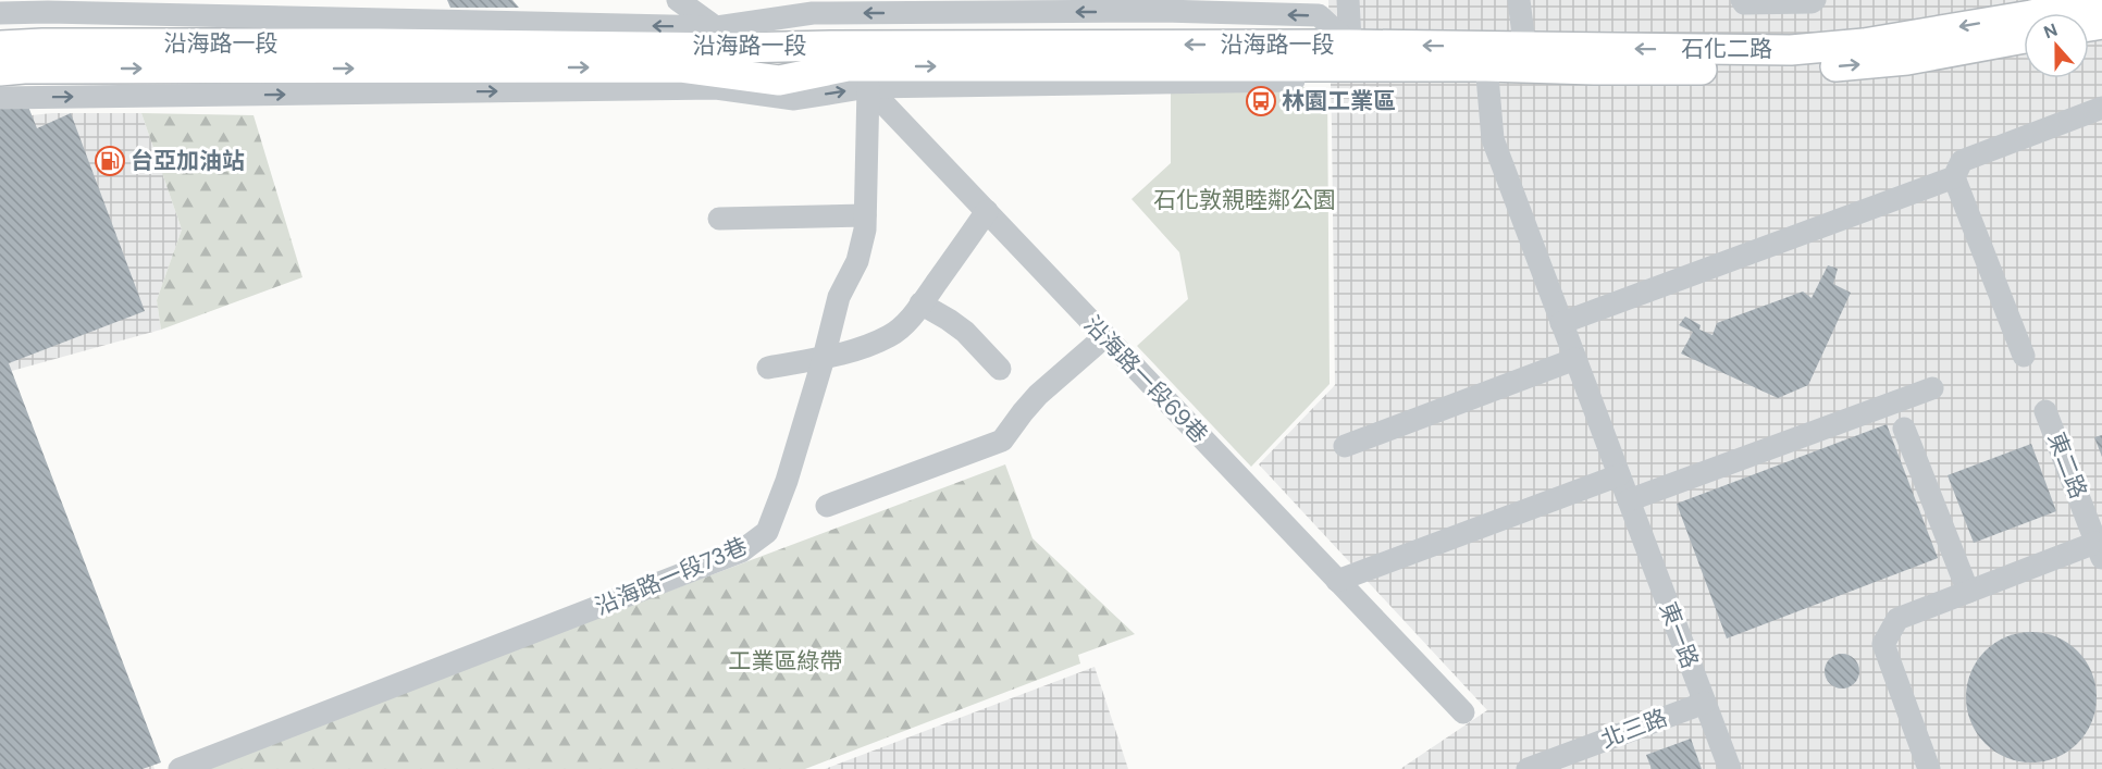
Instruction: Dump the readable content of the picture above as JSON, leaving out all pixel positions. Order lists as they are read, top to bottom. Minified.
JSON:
{"streets":{"main road":["沿海路一段","石化二路"],"street":["沿海路一段69巷","東二路","沿海路一段73巷","東一路","北三路"]},"crossings":[["沿海路一段","石化二路"],["沿海路一段","沿海路一段69巷"],["沿海路一段","沿海路一段73巷"],["石化二路","東一路"],["沿海路一段69巷","沿海路一段73巷"],["東一路","北三路"]],"parks":["石化敦親睦鄰公園","工業區綠帶"],"places":{"bus stop":["林園工業區"],"fuel station":["台亞加油站"]},"north":"top"}
